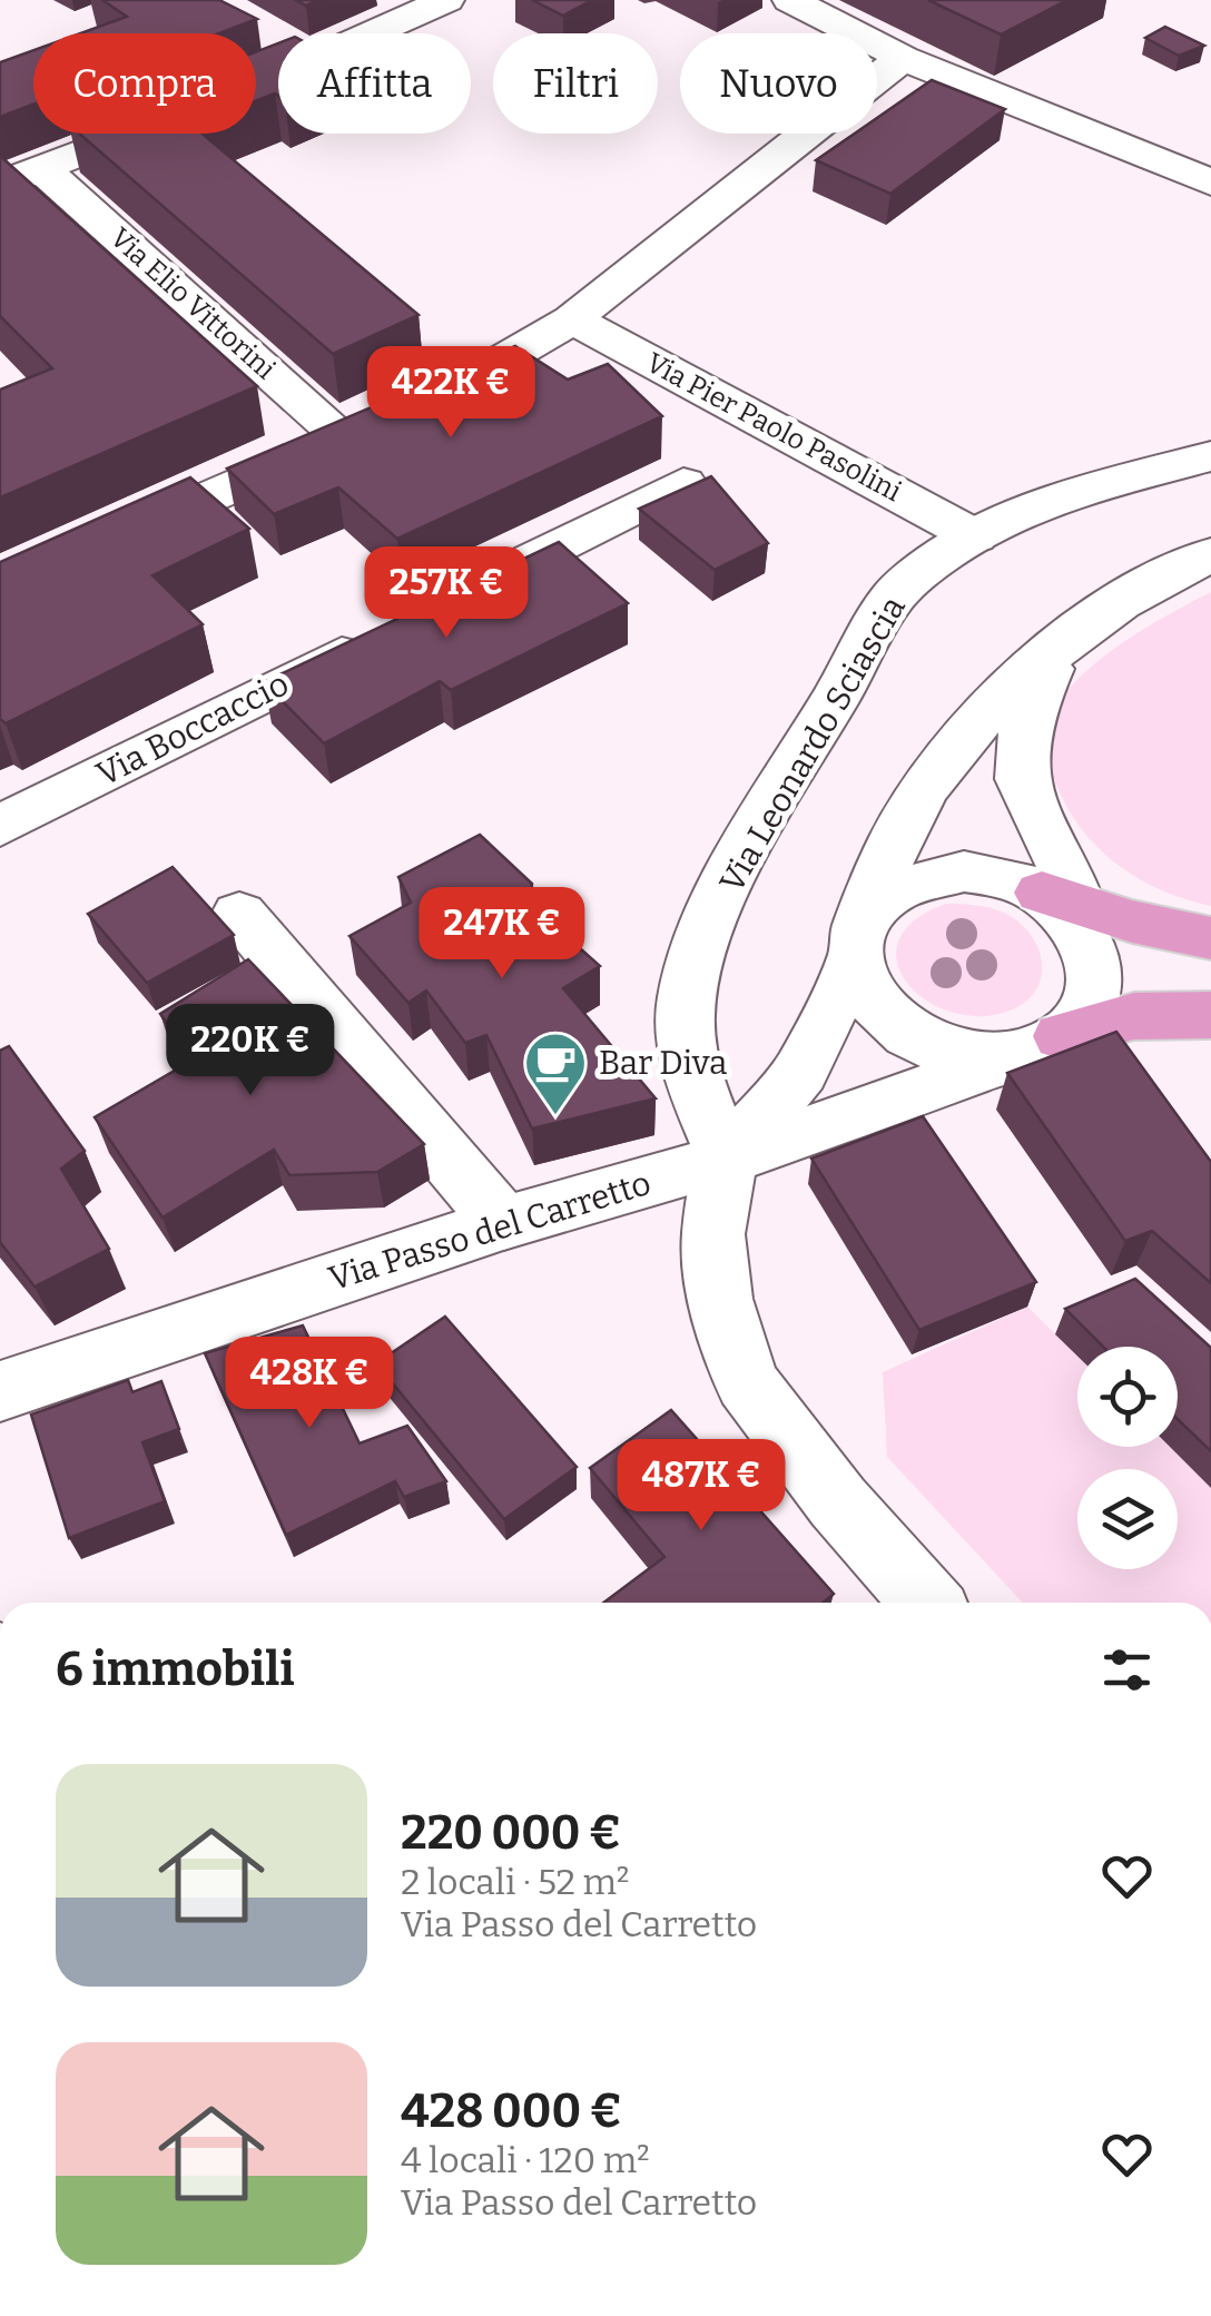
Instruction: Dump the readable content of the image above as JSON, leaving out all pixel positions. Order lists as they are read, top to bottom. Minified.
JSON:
{"streets":{"street":["Via Elio Vittorini","Via Pier Paolo Pasolini","Via Boccaccio","Via Leonardo Sciascia","Via Passo del Carretto"]},"crossings":[["Via Pier Paolo Pasolini","Via Leonardo Sciascia"],["Via Leonardo Sciascia","Via Passo del Carretto"]],"places":{"cafe":["Bar Diva"]},"page":{"chip":["Compra","Affitta","Filtri","Nuovo"],"price":["422K €","257K €","247K €","220K €","428K €","487K €"],"heading":"6 immobili","list":[{"name":"220 000 €","note":"2 locali · 52 m² · Via Passo del Carretto"},{"name":"428 000 €","note":"4 locali · 120 m² · Via Passo del Carretto"}]}}
